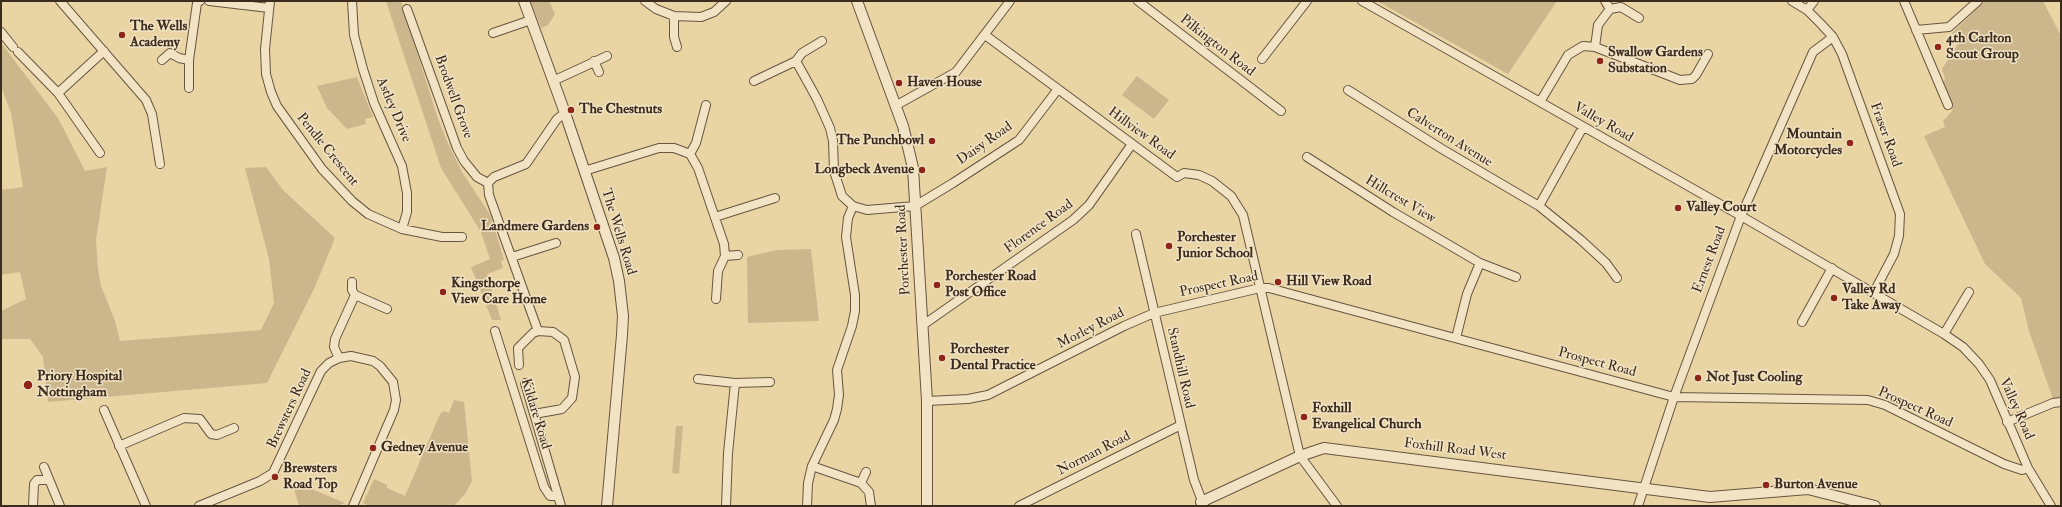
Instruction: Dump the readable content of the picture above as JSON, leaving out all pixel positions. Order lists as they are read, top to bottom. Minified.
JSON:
{"streets":{"street":["Pilkington Road","Brodwell Grove","Astley Drive","Valley Road","Hillview Road","Fraser Road","Calverton Avenue","Daisy Road","Pendle Crescent","Hillcrest View","Florence Road","The Wells Road","Porchester Road","Ernest Road","Prospect Road","Morley Road","Standhill Road","Brewsters Road","Kildare Road","Foxhill Road West","Norman Road"]},"crossings":[["Astley Drive","Pendle Crescent"],["Valley Road","Fraser Road"],["Valley Road","Ernest Road"],["Valley Road","Prospect Road"],["Hillview Road","Daisy Road"],["Hillview Road","Florence Road"],["Hillview Road","Prospect Road"],["Hillview Road","Foxhill Road West"],["Fraser Road","Ernest Road"],["Daisy Road","Porchester Road"],["Florence Road","Porchester Road"],["Porchester Road","Morley Road"],["Ernest Road","Prospect Road"],["Ernest Road","Foxhill Road West"],["Prospect Road","Morley Road"],["Prospect Road","Standhill Road"],["Morley Road","Standhill Road"],["Standhill Road","Foxhill Road West"],["Standhill Road","Norman Road"]],"places":["The Wells Academy","4th Carlton Scout Group","Swallow Gardens Substation","Haven House","The Chestnuts","The Punchbowl","Mountain Motorcycles","Longbeck Avenue","Valley Court","Landmere Gardens","Porchester Junior School","Hill View Road","Porchester Road Post Office","Kingsthorpe View Care Home","Valley Rd Take Away","Porchester Dental Practice","Not Just Cooling","Priory Hospital Nottingham","Foxhill Evangelical Church","Gedney Avenue","Brewsters Road Top","Burton Avenue"]}
